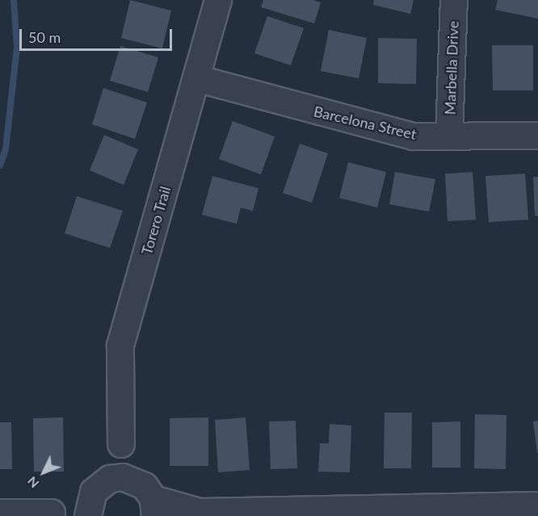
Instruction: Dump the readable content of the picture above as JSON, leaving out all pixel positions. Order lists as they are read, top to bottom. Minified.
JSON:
{"streets":{"street":["Marbella Drive","Barcelona Street","Torero Trail"]},"crossings":[["Marbella Drive","Barcelona Street"],["Barcelona Street","Torero Trail"]],"scale_bar":"50 m","north":"bottom left"}
